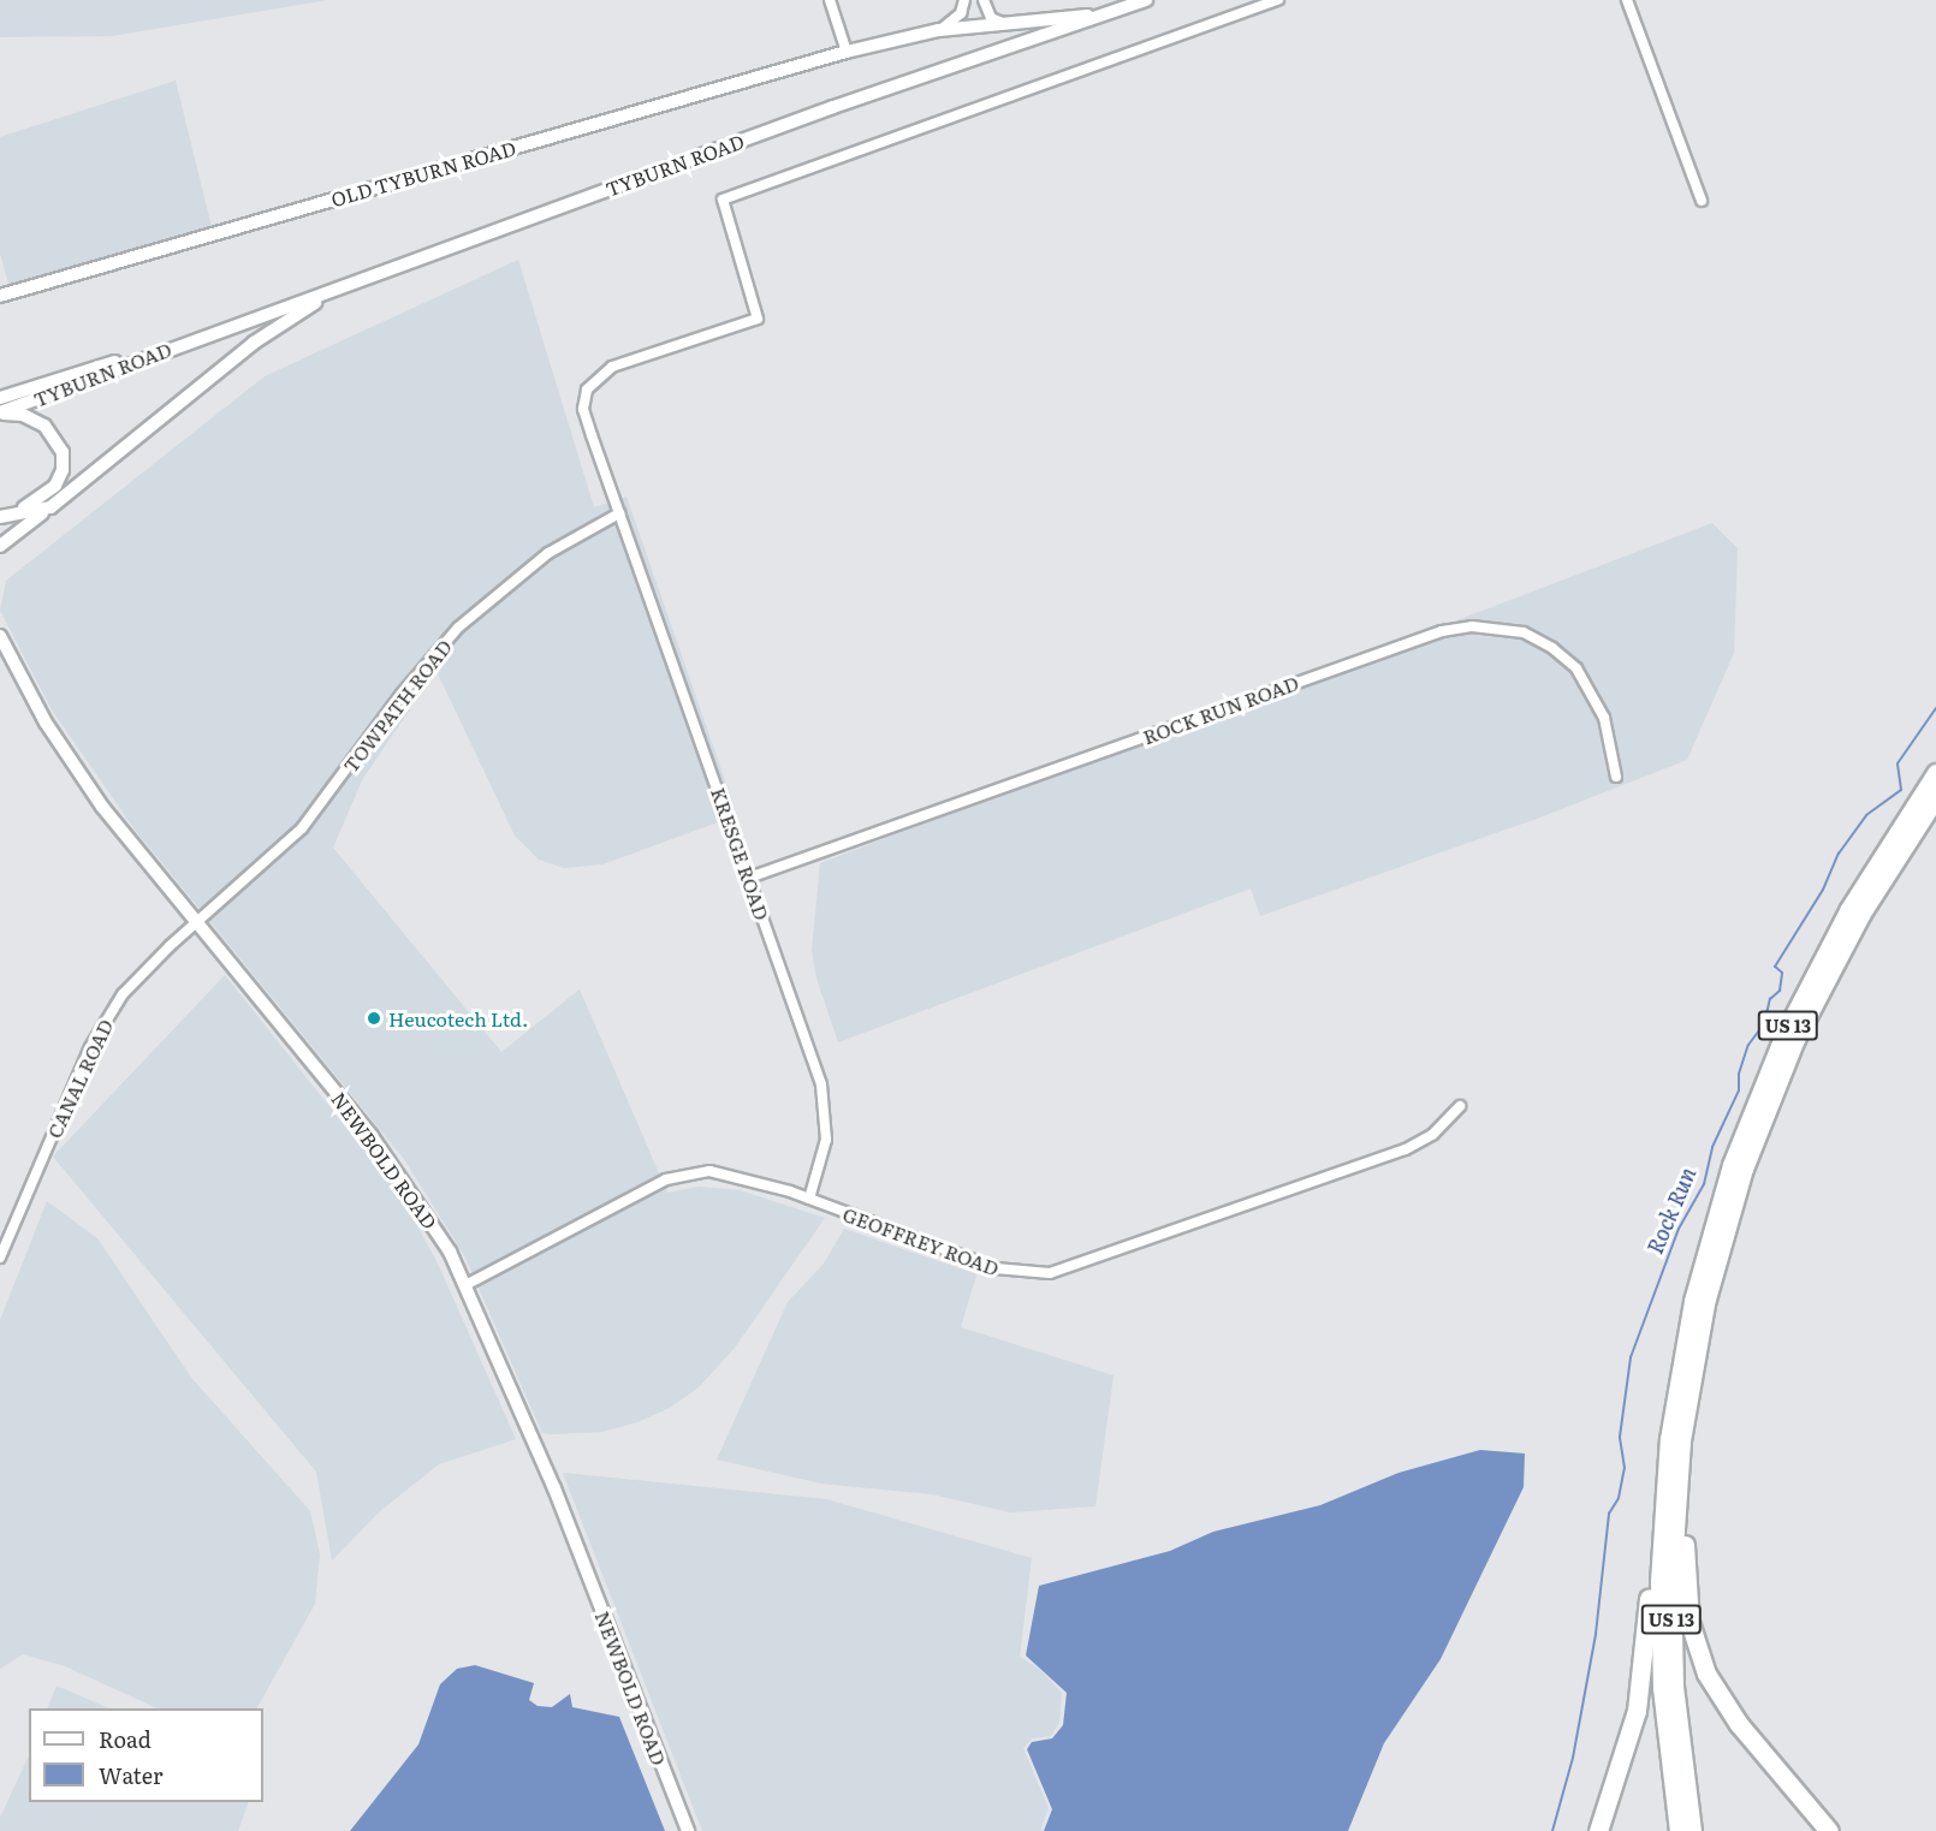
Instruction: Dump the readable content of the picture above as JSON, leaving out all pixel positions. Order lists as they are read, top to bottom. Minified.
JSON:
{"streets":{"highway":["US 13"],"main road":["TYBURN ROAD","OLD TYBURN ROAD","NEWBOLD ROAD"],"street":["TOWPATH ROAD","ROCK RUN ROAD","KRESGE ROAD","CANAL ROAD","GEOFFREY ROAD"]},"crossings":[["TYBURN ROAD","OLD TYBURN ROAD"],["TOWPATH ROAD","KRESGE ROAD"],["TOWPATH ROAD","CANAL ROAD"],["TOWPATH ROAD","NEWBOLD ROAD"],["ROCK RUN ROAD","KRESGE ROAD"],["KRESGE ROAD","GEOFFREY ROAD"],["CANAL ROAD","NEWBOLD ROAD"],["NEWBOLD ROAD","GEOFFREY ROAD"]],"water":["Rock Run"],"places":["Heucotech Ltd."],"legend":["Road","Water"]}
